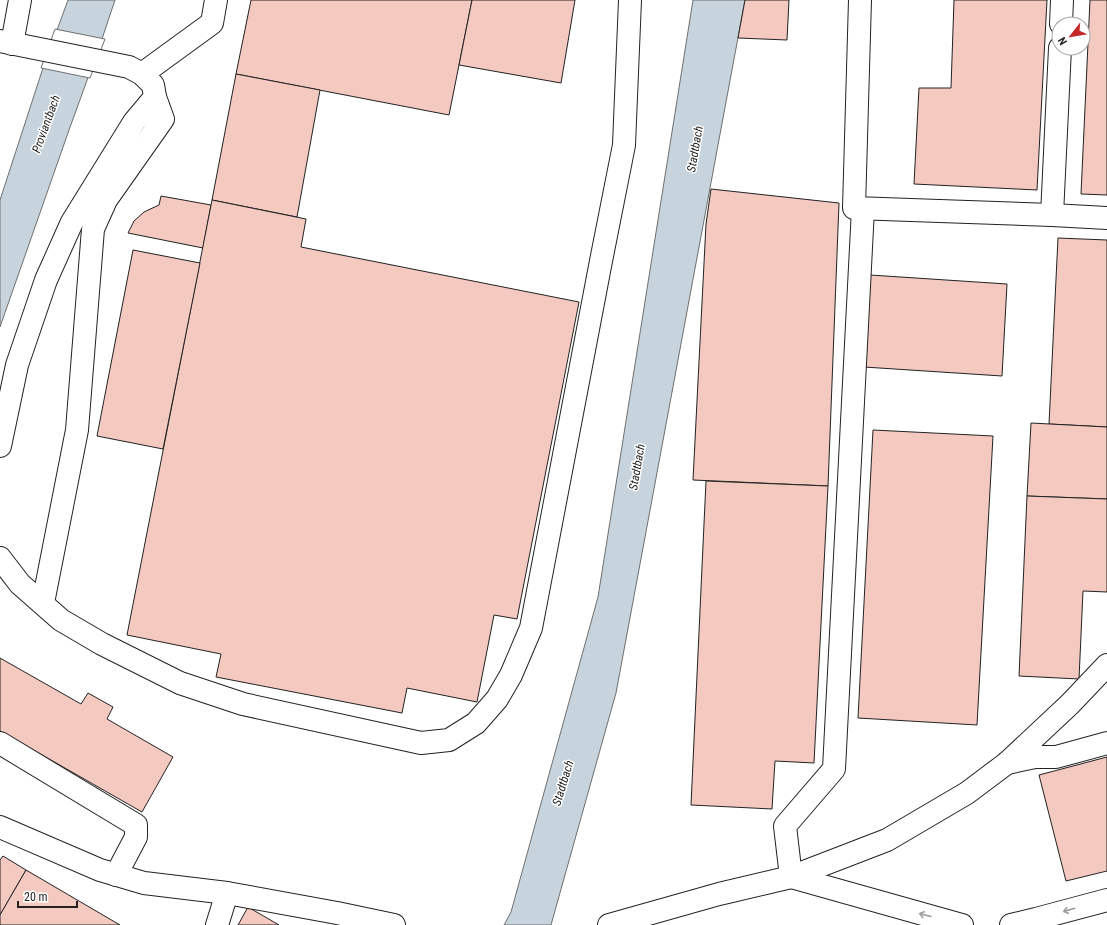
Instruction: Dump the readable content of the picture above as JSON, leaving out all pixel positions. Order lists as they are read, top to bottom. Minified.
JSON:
{"water":["Proviantbach","Stadtbach"],"scale_bar":"20 m","north":"bottom left"}
